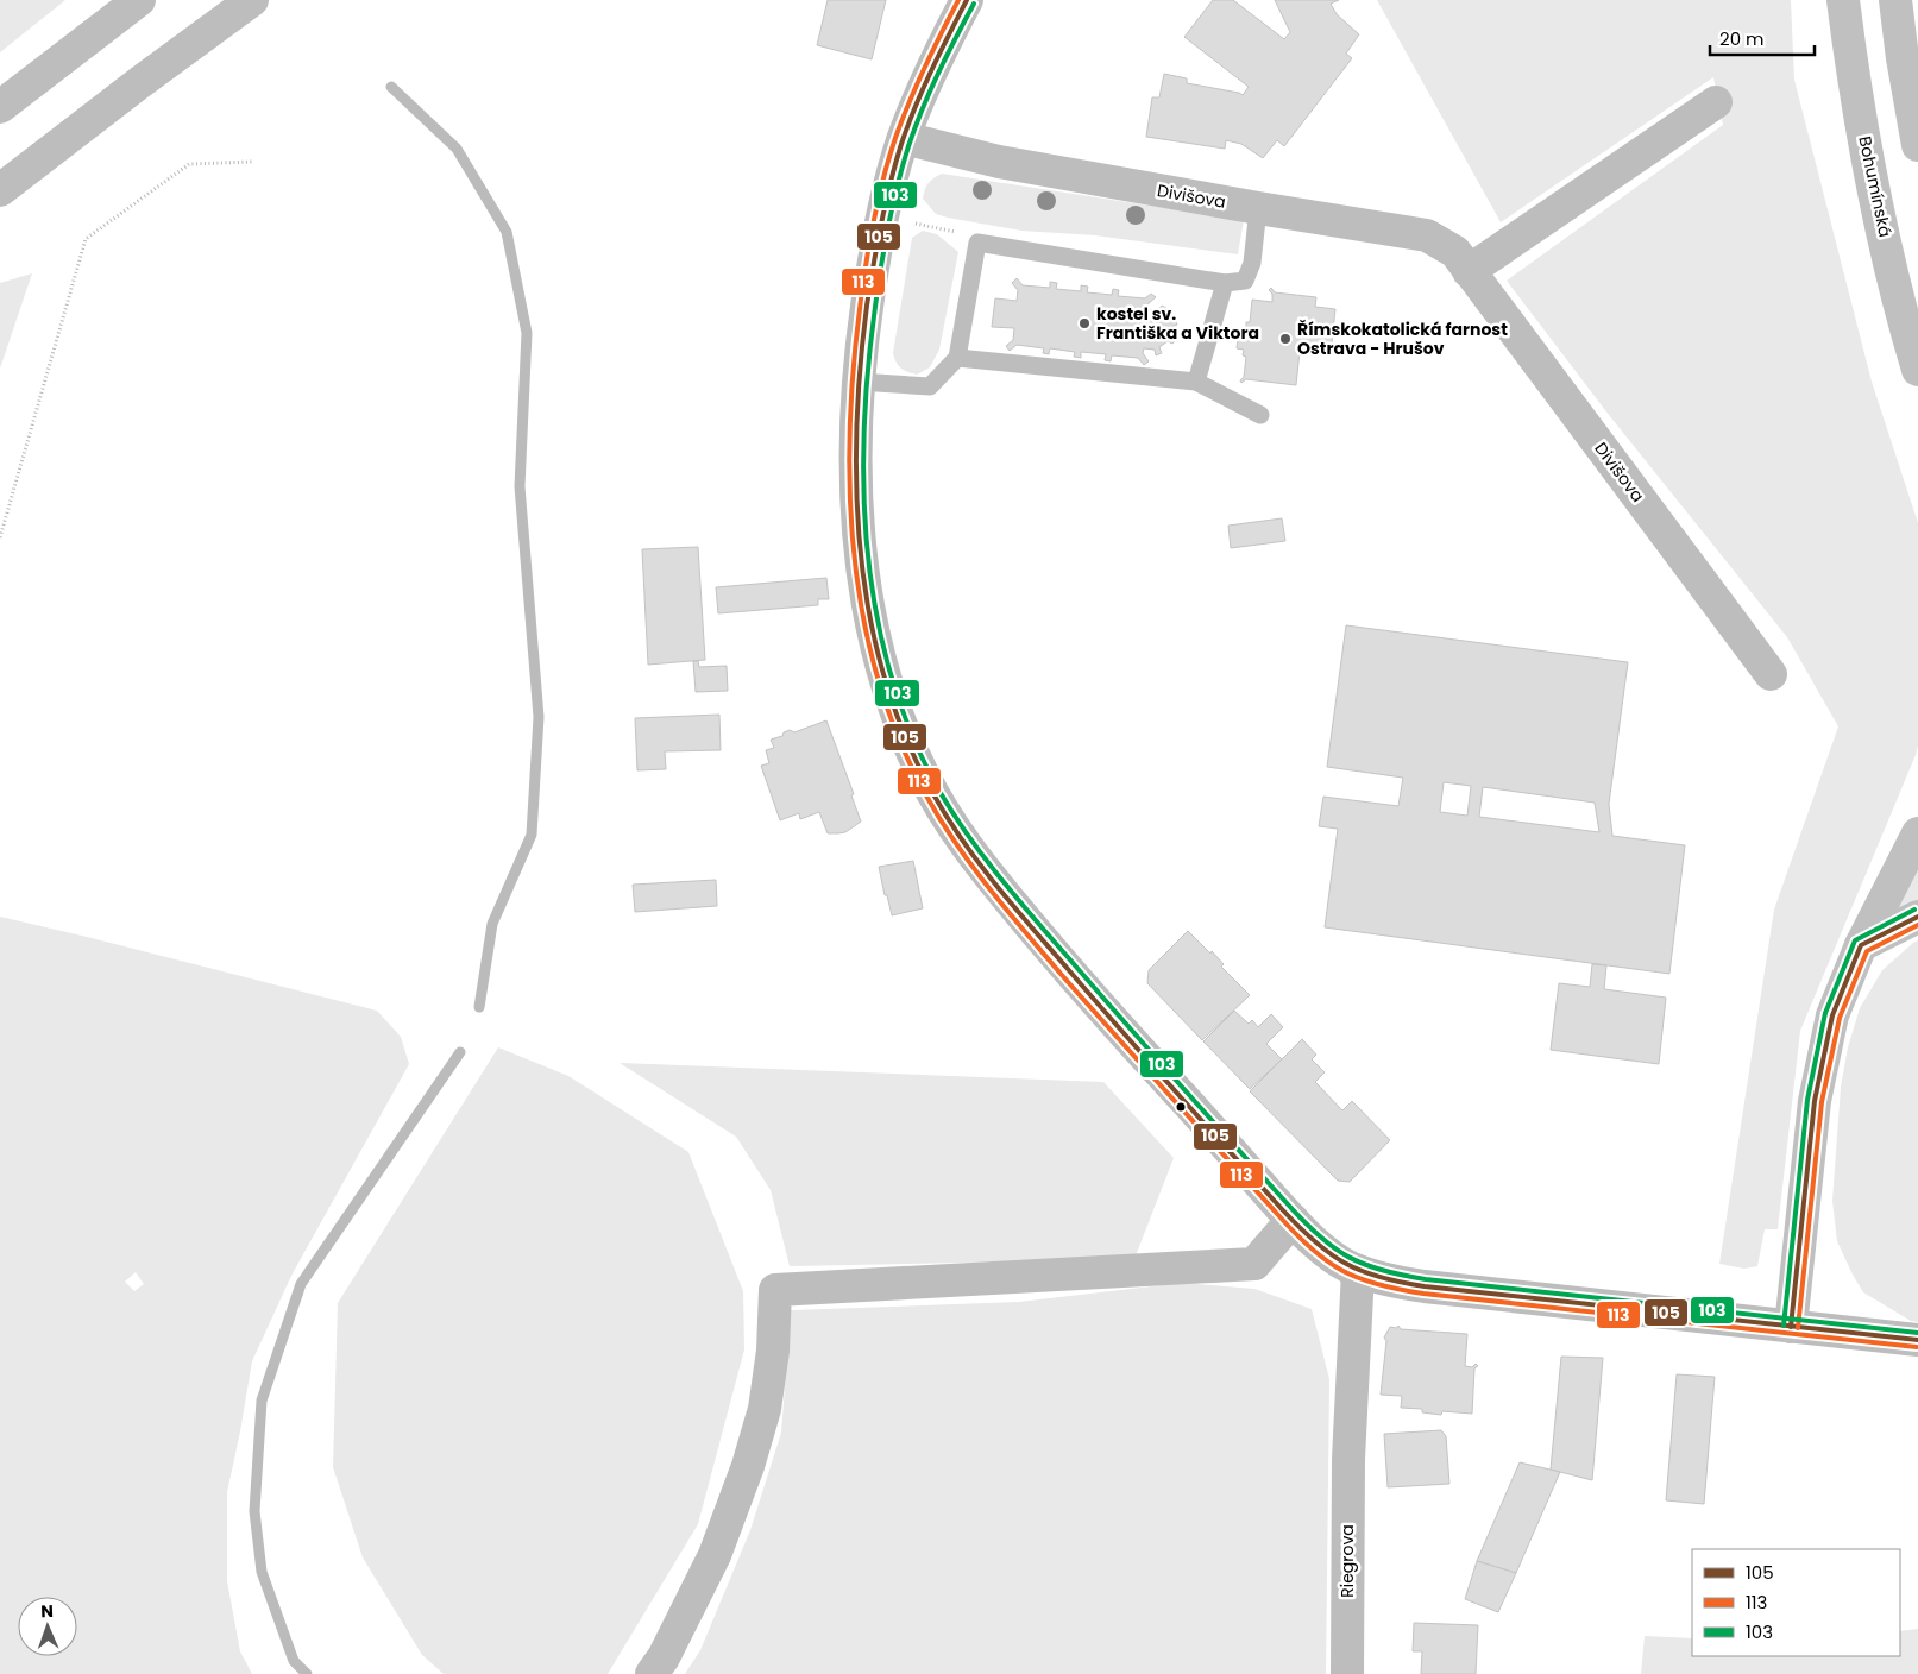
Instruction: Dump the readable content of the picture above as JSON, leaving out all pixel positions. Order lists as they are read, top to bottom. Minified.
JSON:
{"streets":{"main road":["Bohumínská","Divišova","Riegrova"]},"places":["kostel sv. Františka a Viktora","Římskokatolická farnost Ostrava - Hrušov"],"lines":["transit line 105","transit line 113","transit line 103"],"legend":["105","113","103"],"scale_bar":"20 m","north":"top"}
